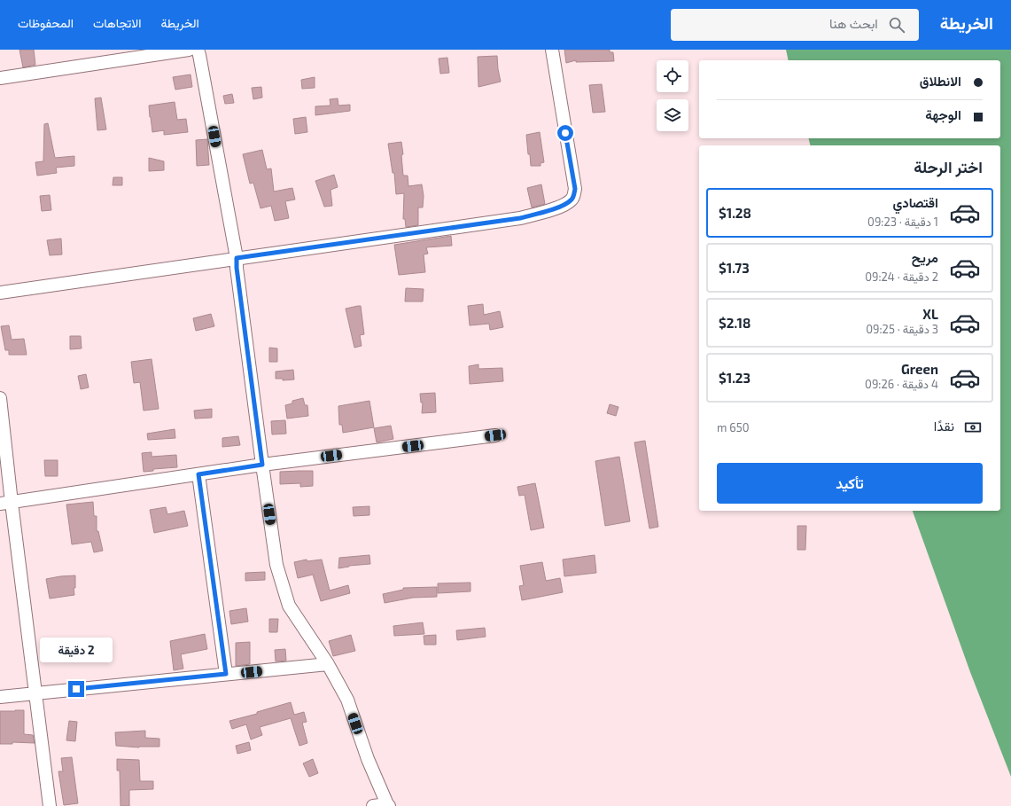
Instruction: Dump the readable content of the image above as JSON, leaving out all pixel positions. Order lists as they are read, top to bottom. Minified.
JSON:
{"page":{"header":"الخريطة","search":"ابحث هنا","nav":["الخريطة","الاتجاهات","المحفوظات"],"banner":["الانطلاق","الوجهة"],"heading":"اختر الرحلة","list":[{"name":"اقتصادي","note":"1 دقيقة · 09:23","value":"$1.28"},{"name":"مريح","note":"2 دقيقة · 09:24","value":"$1.73"},{"name":"XL","note":"3 دقيقة · 09:25","value":"$2.18"},{"name":"Green","note":"4 دقيقة · 09:26","value":"$1.23"}],"pay":["نقدًا","650 m"],"buttons":"تأكيد","bubble":"2 دقيقة"}}
